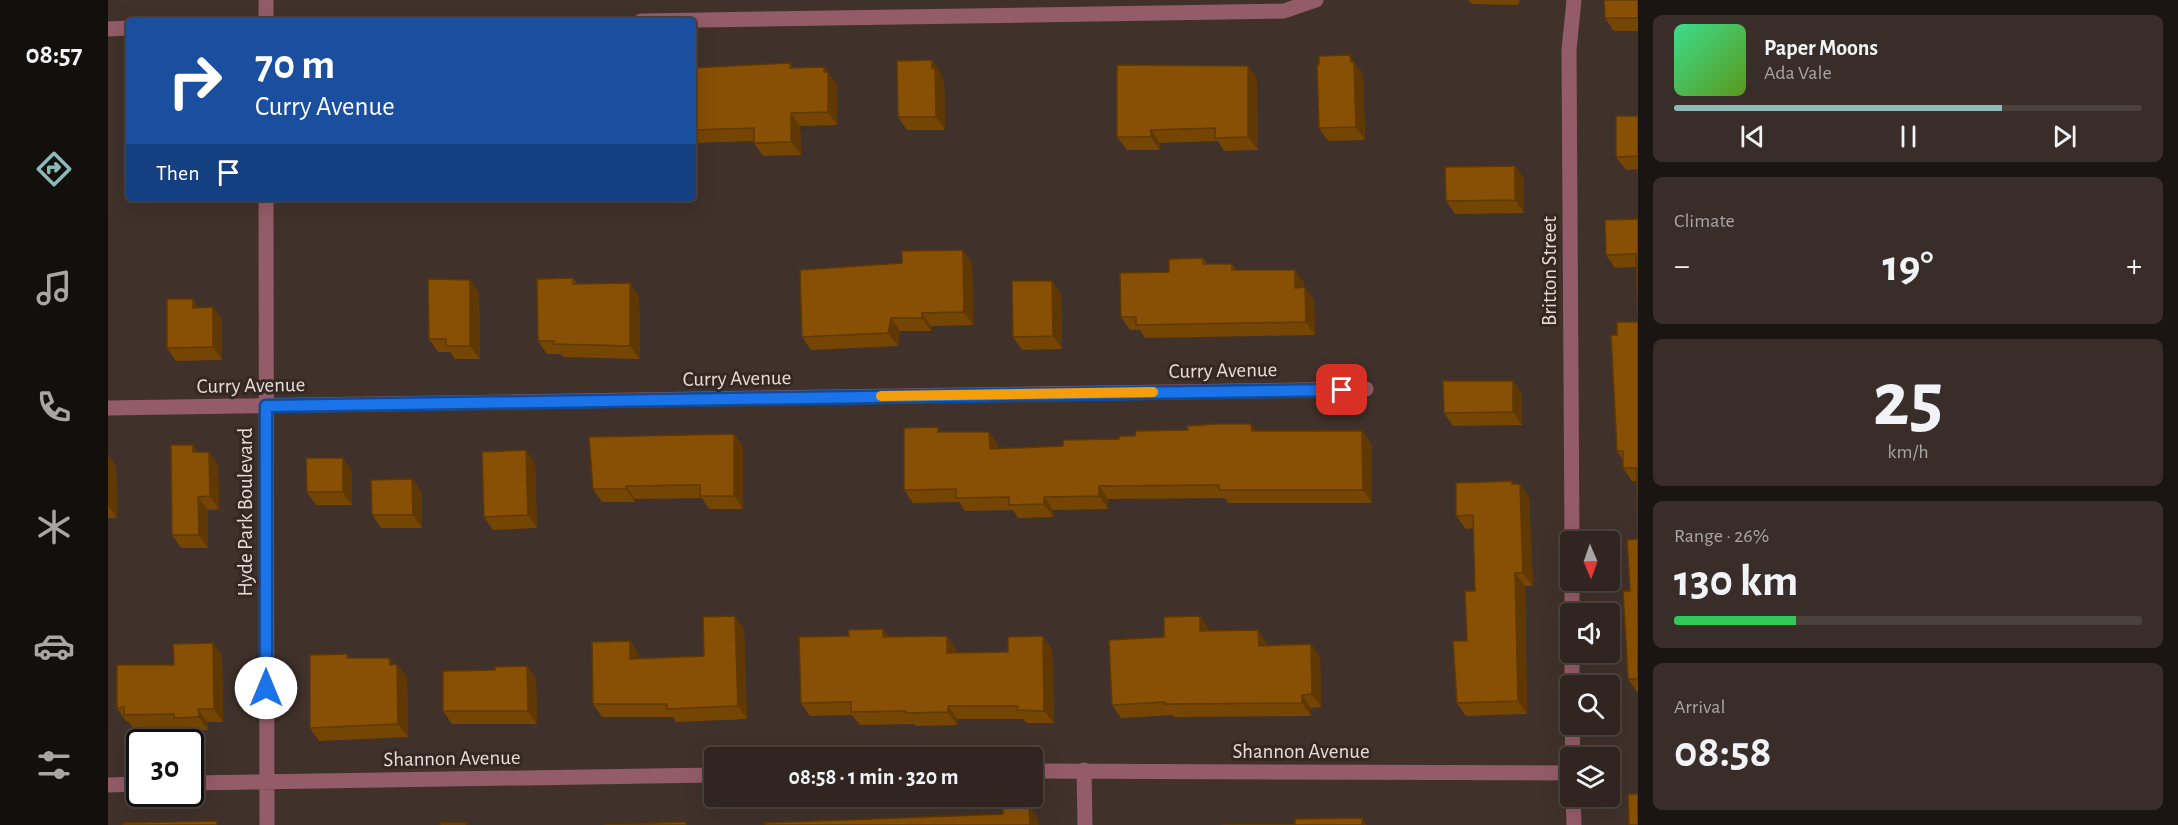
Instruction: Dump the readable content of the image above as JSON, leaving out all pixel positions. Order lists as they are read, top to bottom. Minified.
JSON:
{"streets":{"street":["Britton Street","Curry Avenue","Hyde Park Boulevard","Shannon Avenue"]},"crossings":[["Curry Avenue","Hyde Park Boulevard"],["Hyde Park Boulevard","Shannon Avenue"]],"north":"bottom","page":{"tabs":"08:57","turn":["70 m","Curry Avenue"],"song":["Paper Moons","Ada Vale"],"then":"Then","tile":["Climate",["25","km/h"],["Range · 26%","130 km"],["Arrival","08:58"]],"heat":["−","19°","+"],"limit":"30","trip":"08:58 · 1 min · 320 m"}}
